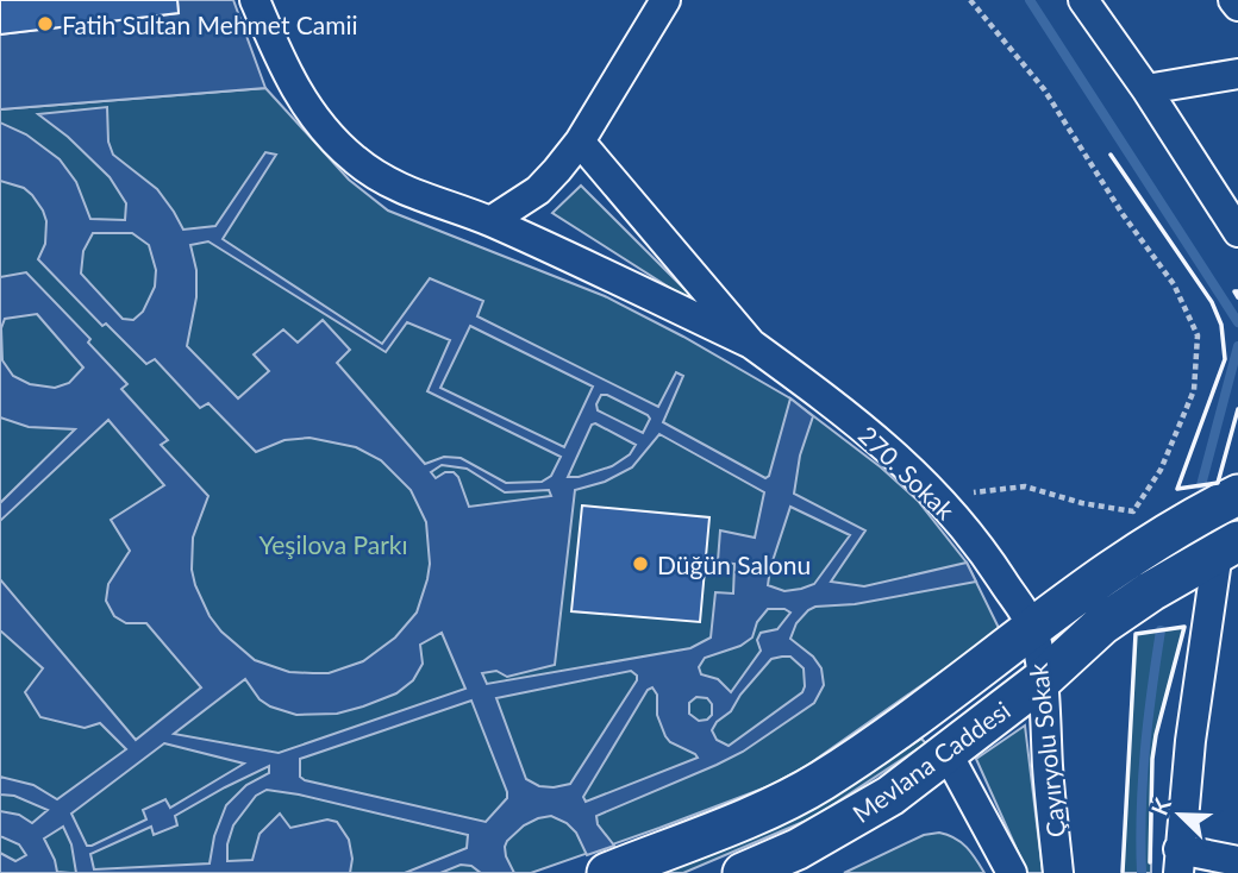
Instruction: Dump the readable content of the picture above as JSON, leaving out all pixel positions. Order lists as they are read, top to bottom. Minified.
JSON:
{"streets":{"street":["270. Sokak","Çayıryolu Sokak","Mevlana Caddesi"]},"crossings":[["270. Sokak","Çayıryolu Sokak"],["Çayıryolu Sokak","Mevlana Caddesi"]],"parks":["Yeşilova Parkı"],"places":["Fatih Sultan Mehmet Camii","Düğün Salonu"],"north":"top left"}
